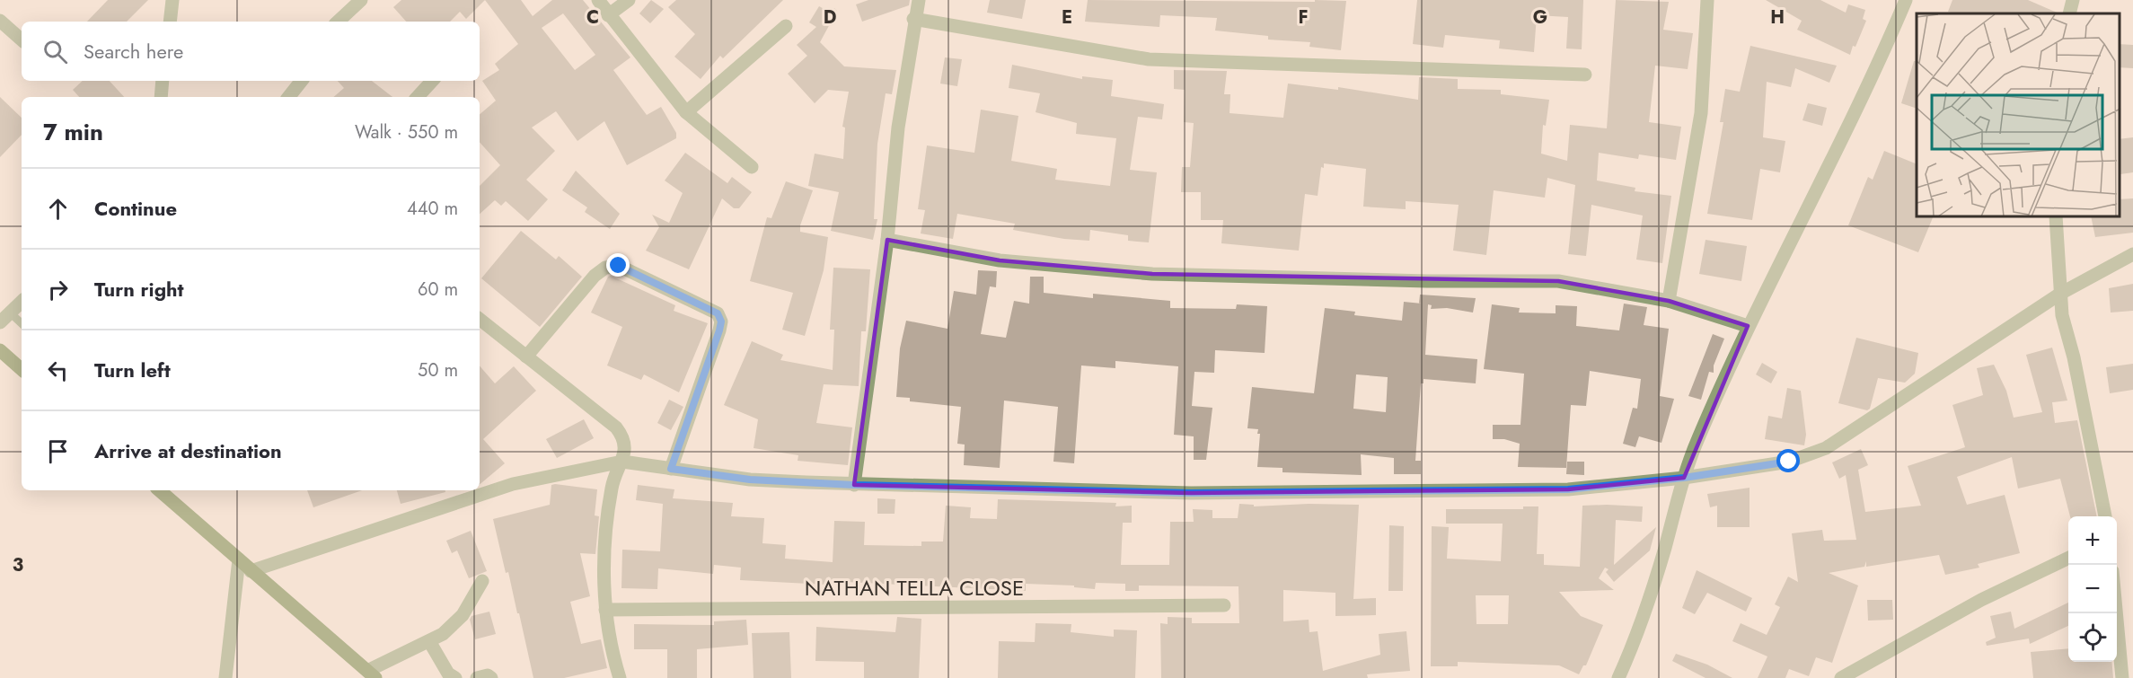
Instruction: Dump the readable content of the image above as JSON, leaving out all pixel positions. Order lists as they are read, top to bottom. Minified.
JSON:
{"streets":{"street":["NATHAN TELLA CLOSE"]},"page":{"search":"Search here","heading":["7 min","Walk · 550 m"],"list":[["Continue","440 m"],["Turn right","60 m"],["Turn left","50 m"],"Arrive at destination"],"map_buttons":["+","−"]},"grid":{"columns":["C","D","E","F","G","H"],"rows":["3"]}}
